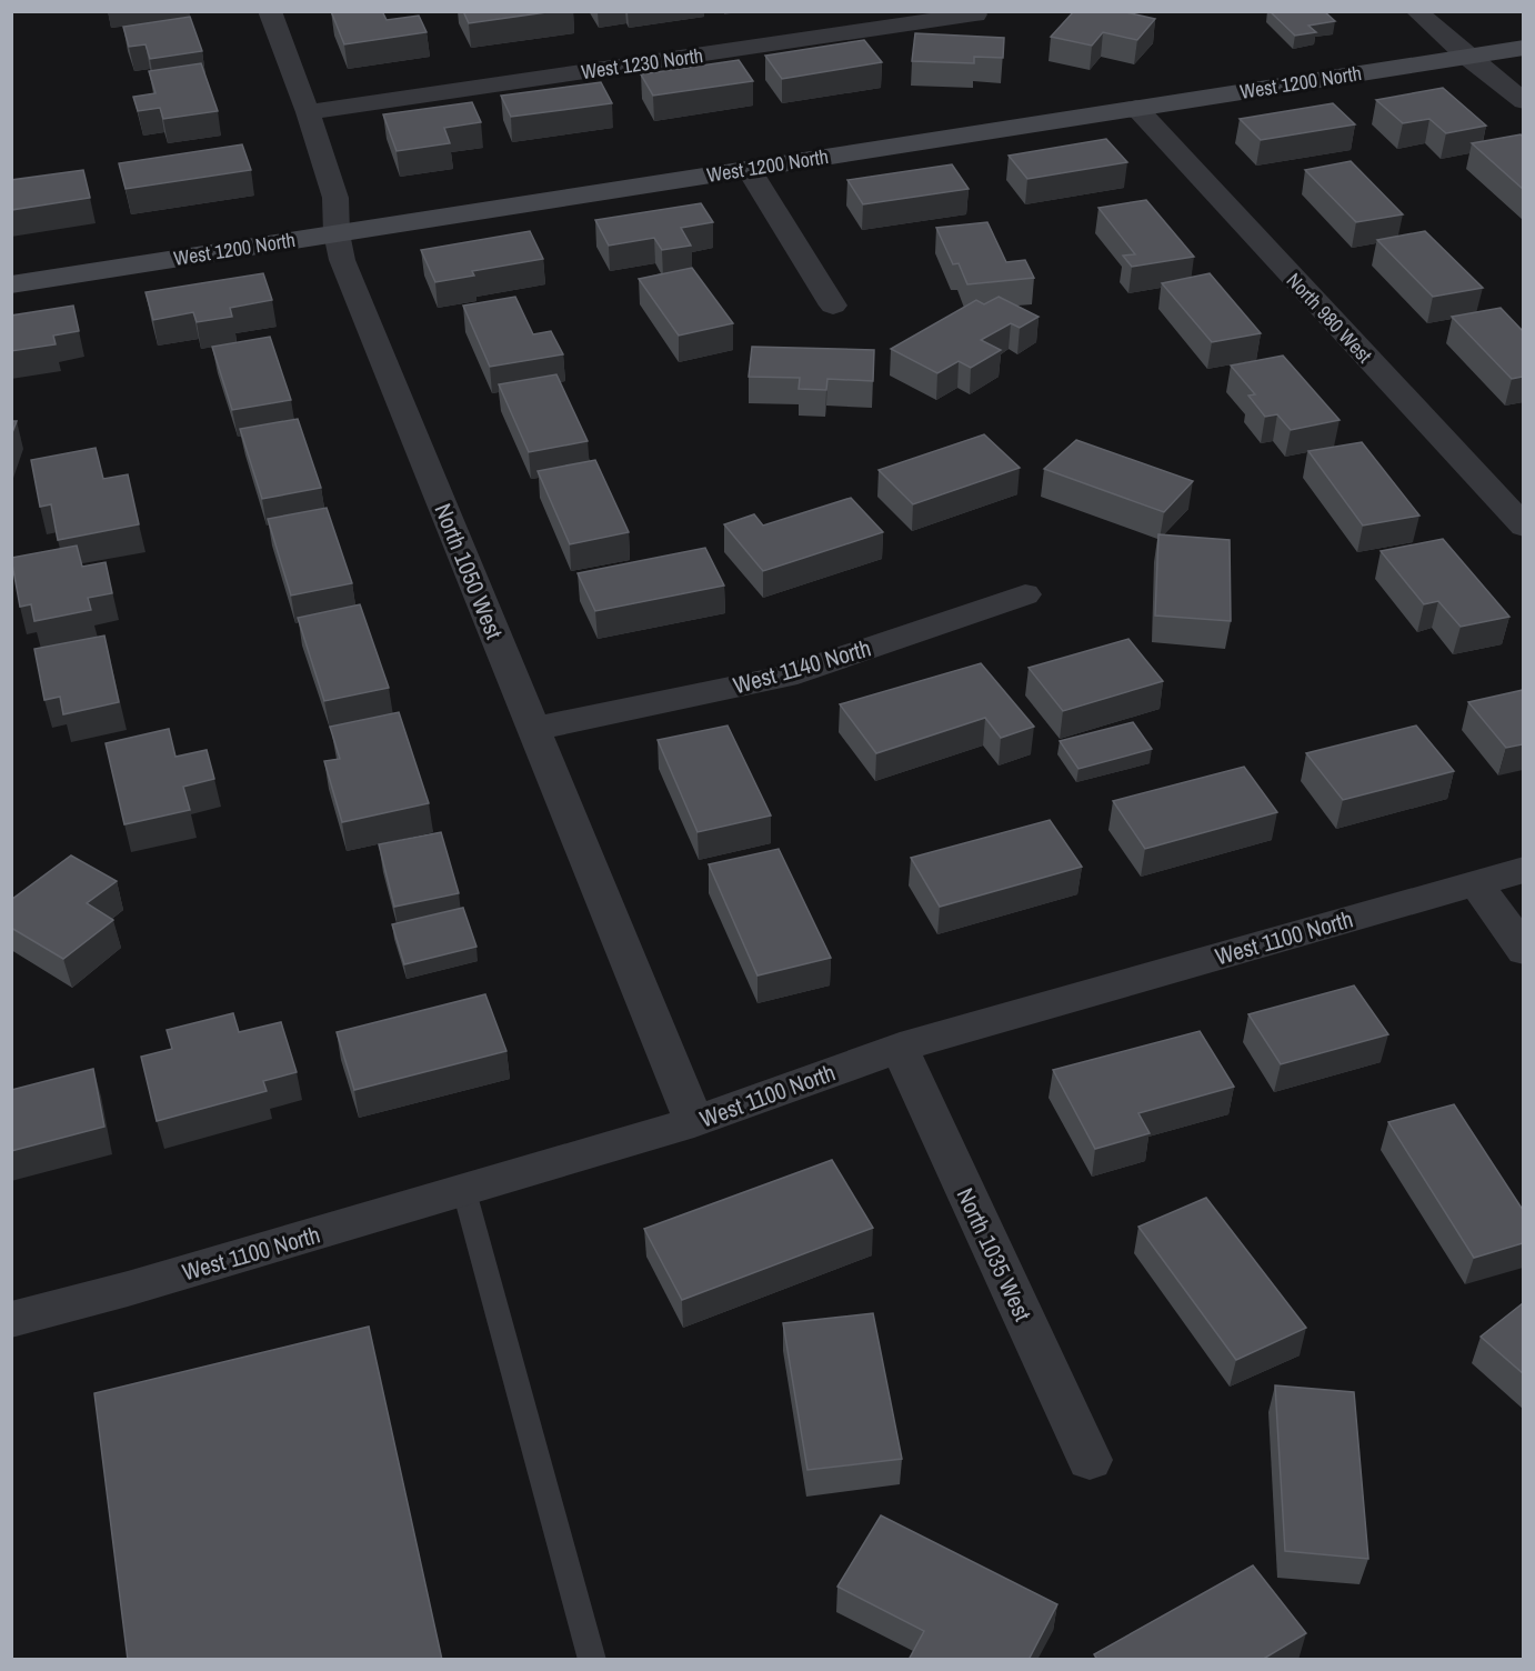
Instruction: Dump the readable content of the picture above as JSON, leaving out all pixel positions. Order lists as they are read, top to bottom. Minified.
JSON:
{"streets":{"street":["West 1230 North","West 1200 North","North 980 West","North 1050 West","West 1140 North","West 1100 North","North 1035 West"]},"crossings":[["West 1230 North","North 1050 West"],["West 1200 North","North 980 West"],["West 1200 North","North 1050 West"],["North 1050 West","West 1140 North"],["North 1050 West","West 1100 North"],["West 1100 North","North 1035 West"]]}
